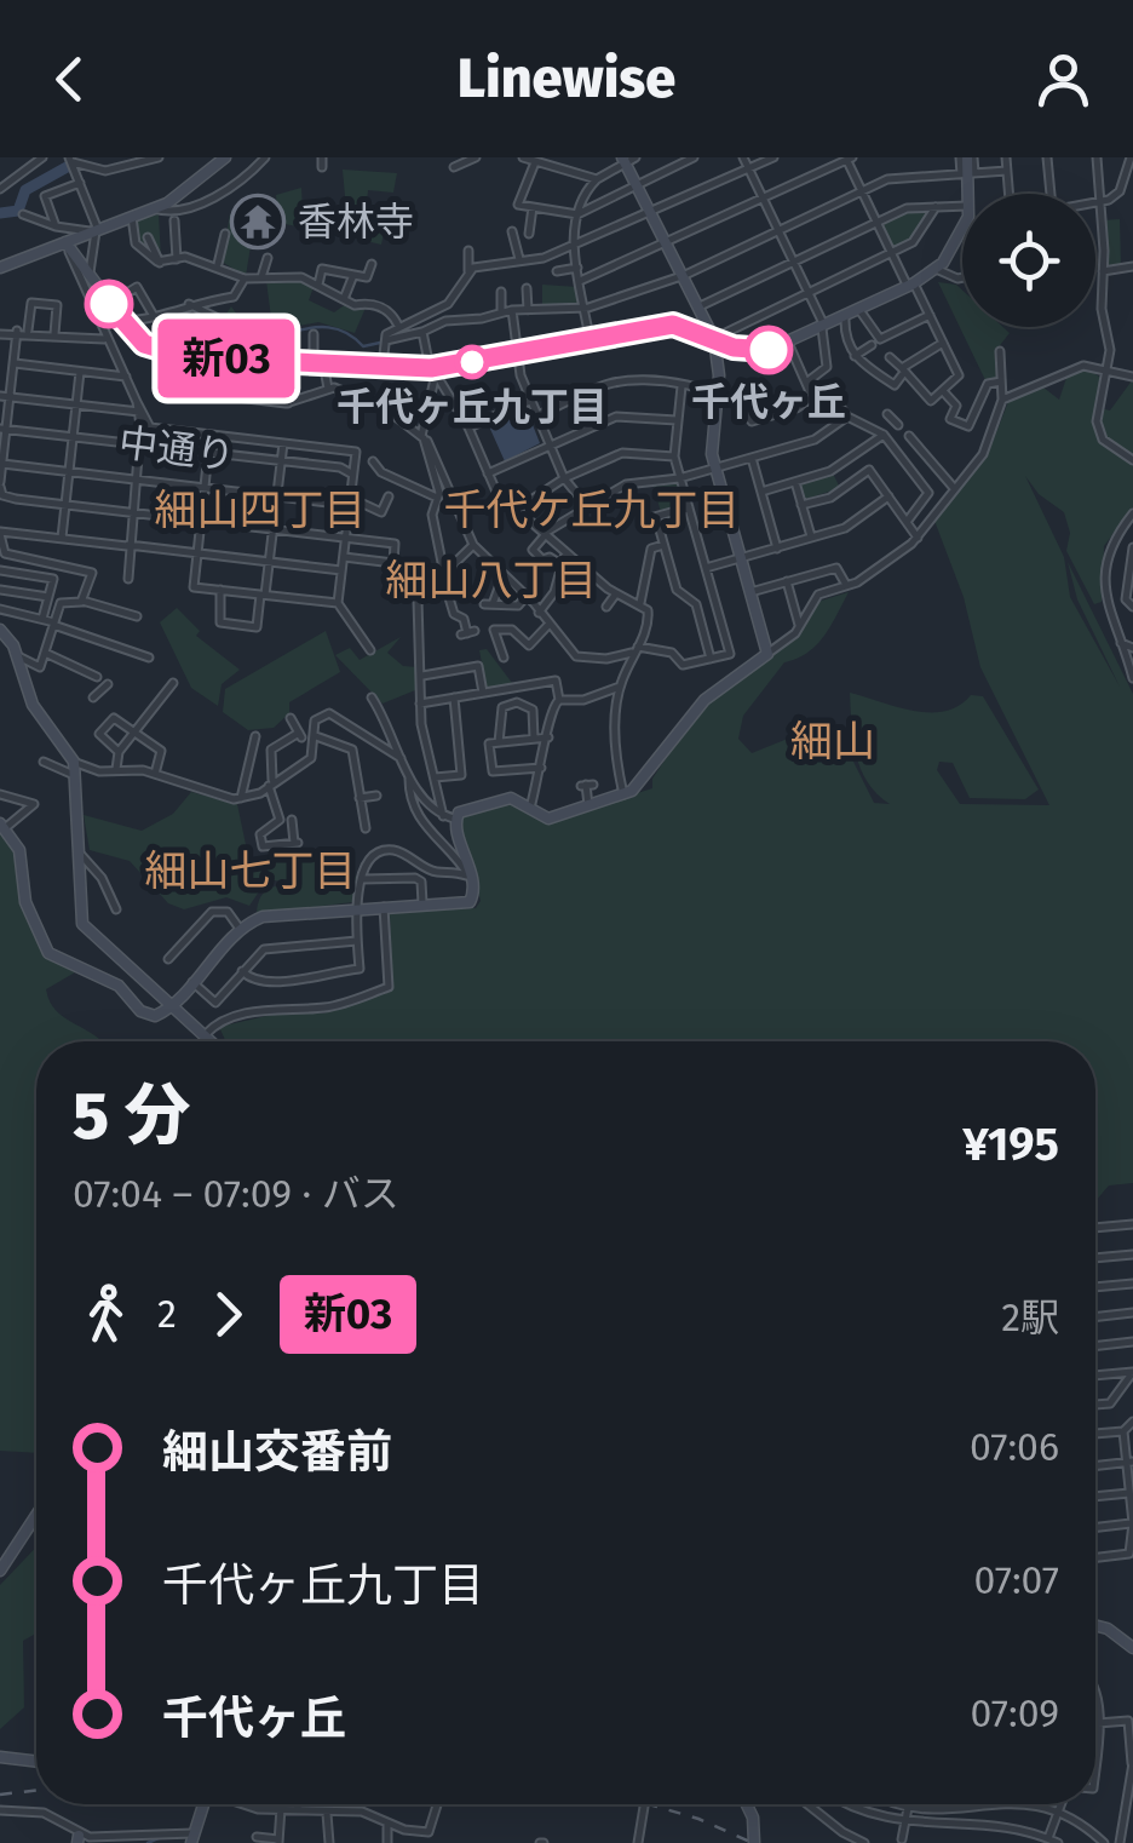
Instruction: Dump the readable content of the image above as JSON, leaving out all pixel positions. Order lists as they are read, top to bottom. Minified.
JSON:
{"streets":{"street":["中通り"]},"districts":["細山四丁目","千代ケ丘九丁目","細山八丁目","細山","細山七丁目"],"places":{"temple":["香林寺"],"other":["千代ヶ丘","千代ヶ丘九丁目"]},"lines":["bus line 新03"],"page":{"header":"Linewise","on_map":"新03","heading":["5 分","07:04 – 07:09 · バス","¥195"],"legs":["2","新03","2駅"],"list":[{"name":"細山交番前","value":"07:06"},{"name":"千代ヶ丘九丁目","value":"07:07"},{"name":"千代ヶ丘","value":"07:09"}]}}
